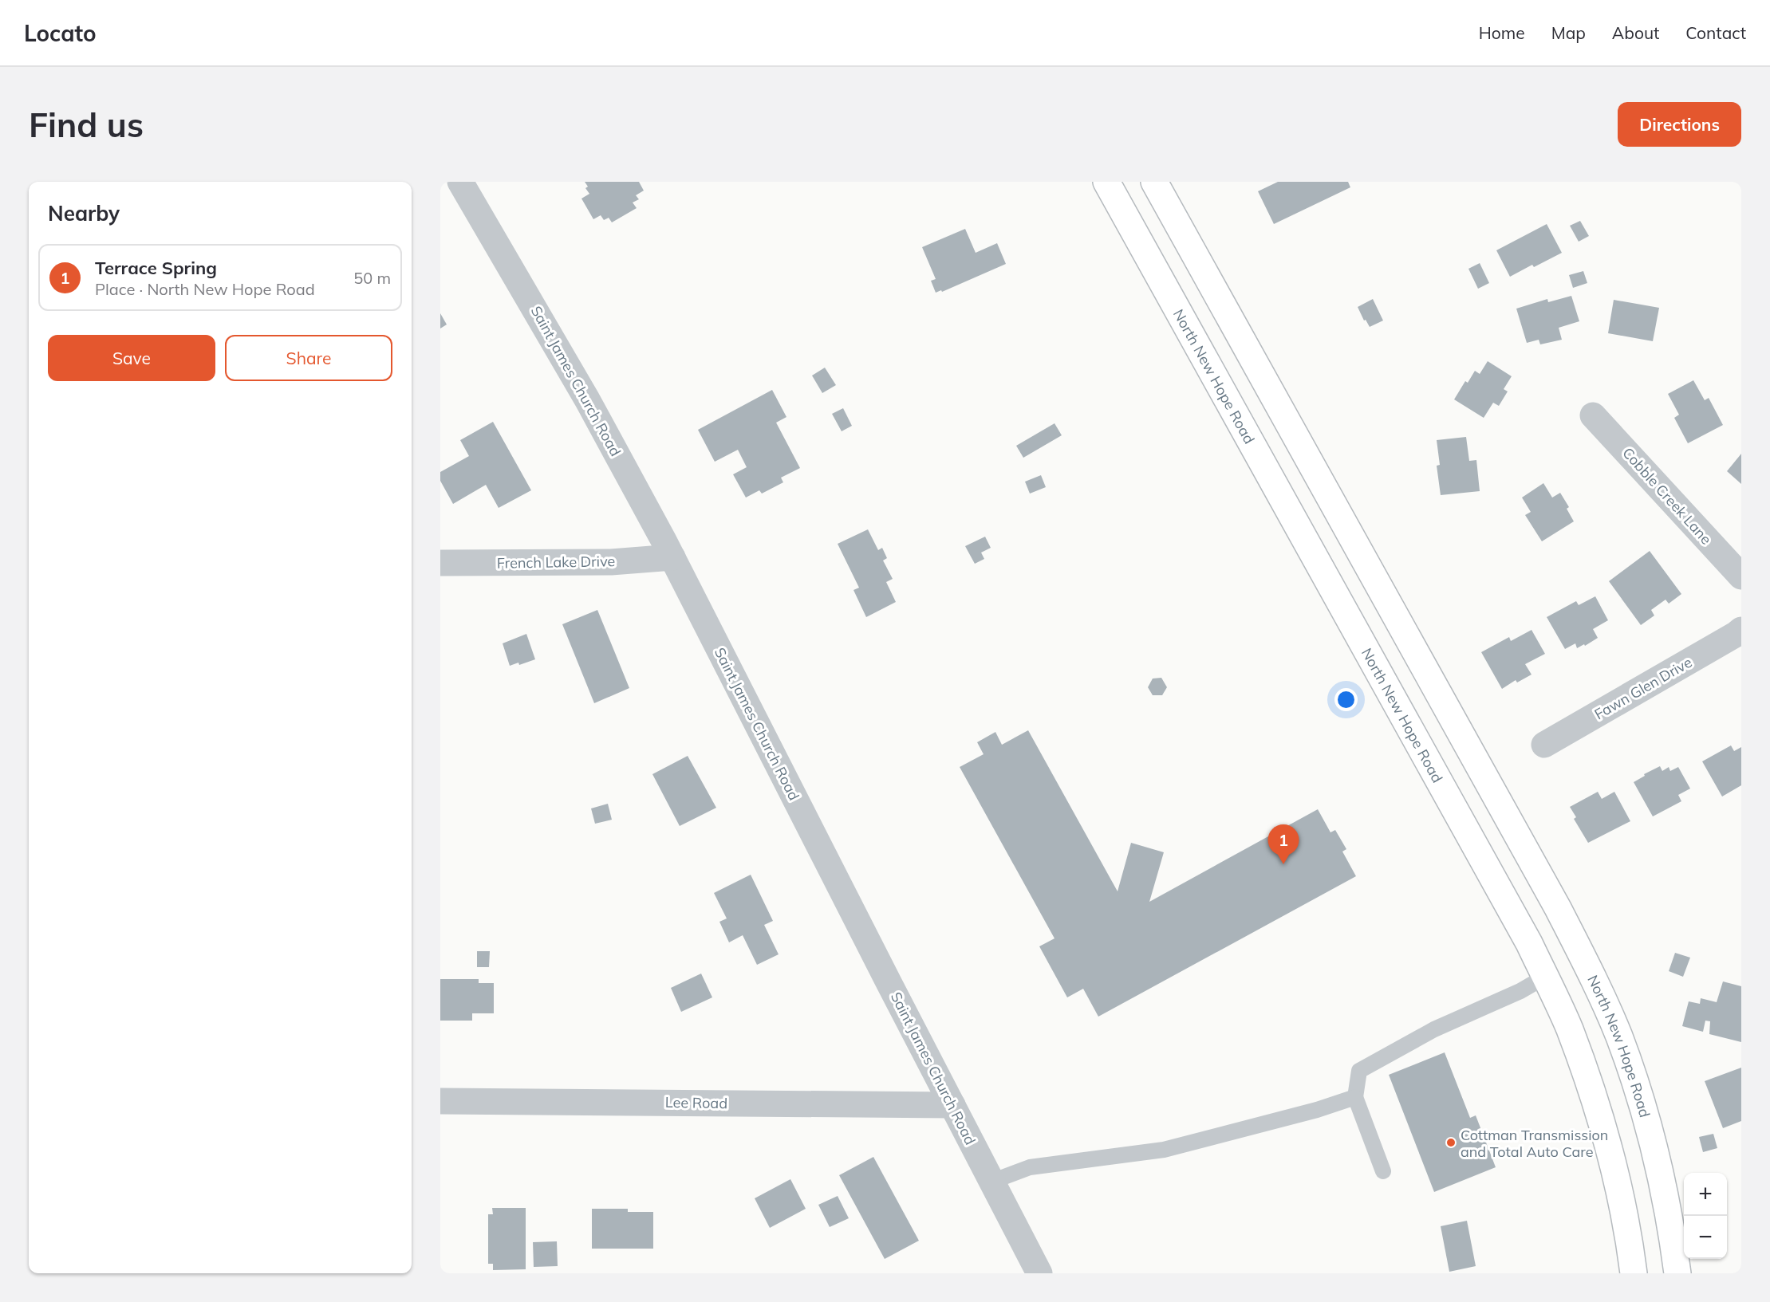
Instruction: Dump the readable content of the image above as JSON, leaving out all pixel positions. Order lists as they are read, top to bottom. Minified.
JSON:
{"streets":{"main road":["North New Hope Road"],"street":["Saint James Church Road","Cobble Creek Lane","French Lake Drive","Fawn Glen Drive","Lee Road"]},"crossings":[["Saint James Church Road","French Lake Drive"],["Saint James Church Road","Lee Road"]],"places":["Cottman Transmission and Total Auto Care"],"page":{"header":"Locato","nav":["Home","Map","About","Contact"],"buttons":["Directions",["Save","Share"]],"title":"Find us","heading":"Nearby","list":[{"mark":"1","name":"Terrace Spring","note":"Place · North New Hope Road","value":"50 m"}],"pins":"1","map_buttons":["+","−"]}}
